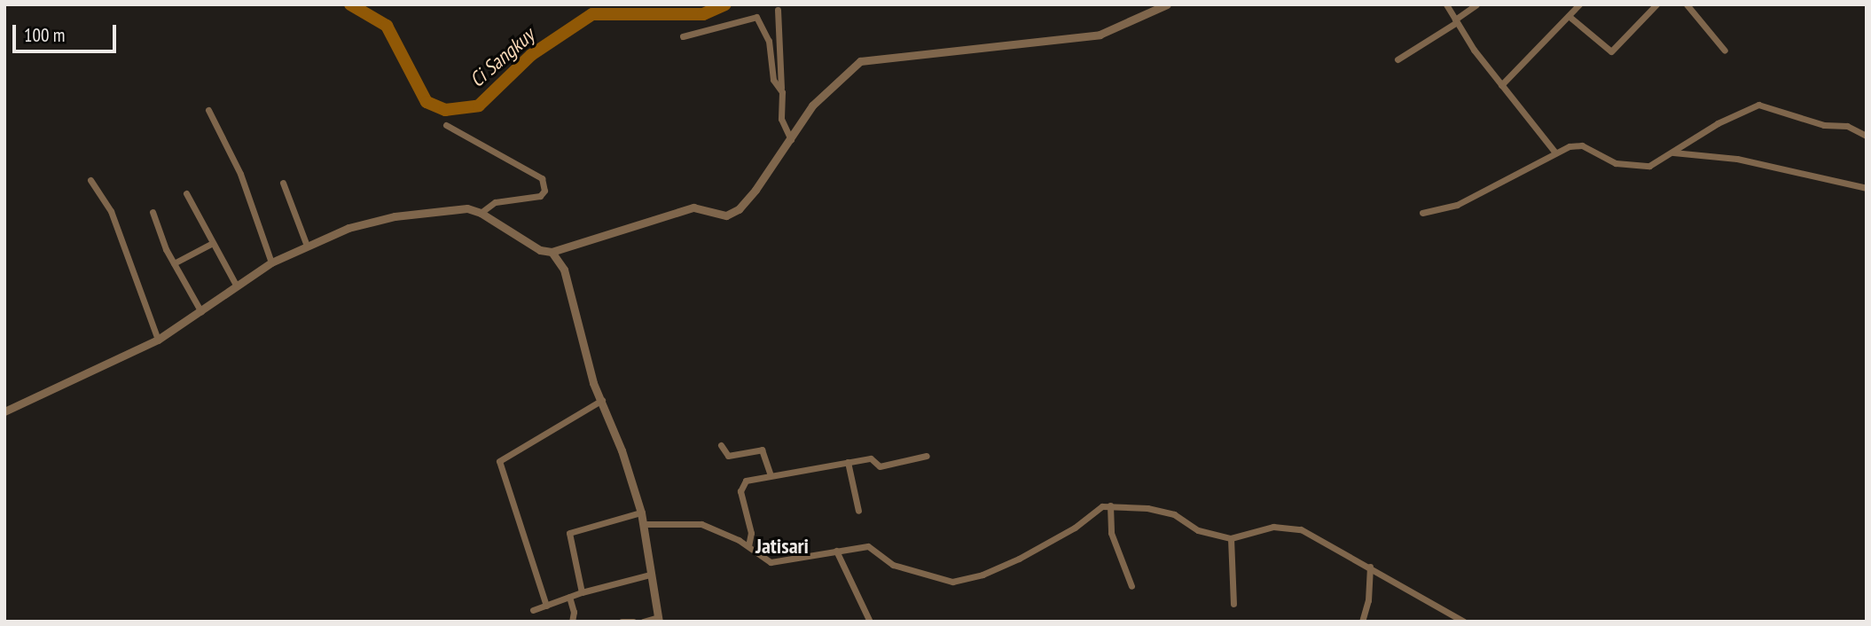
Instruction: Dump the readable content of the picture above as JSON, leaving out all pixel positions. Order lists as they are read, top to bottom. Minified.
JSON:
{"districts":["Jatisari"],"water":["Ci Sangkuy"],"scale_bar":"100 m"}
